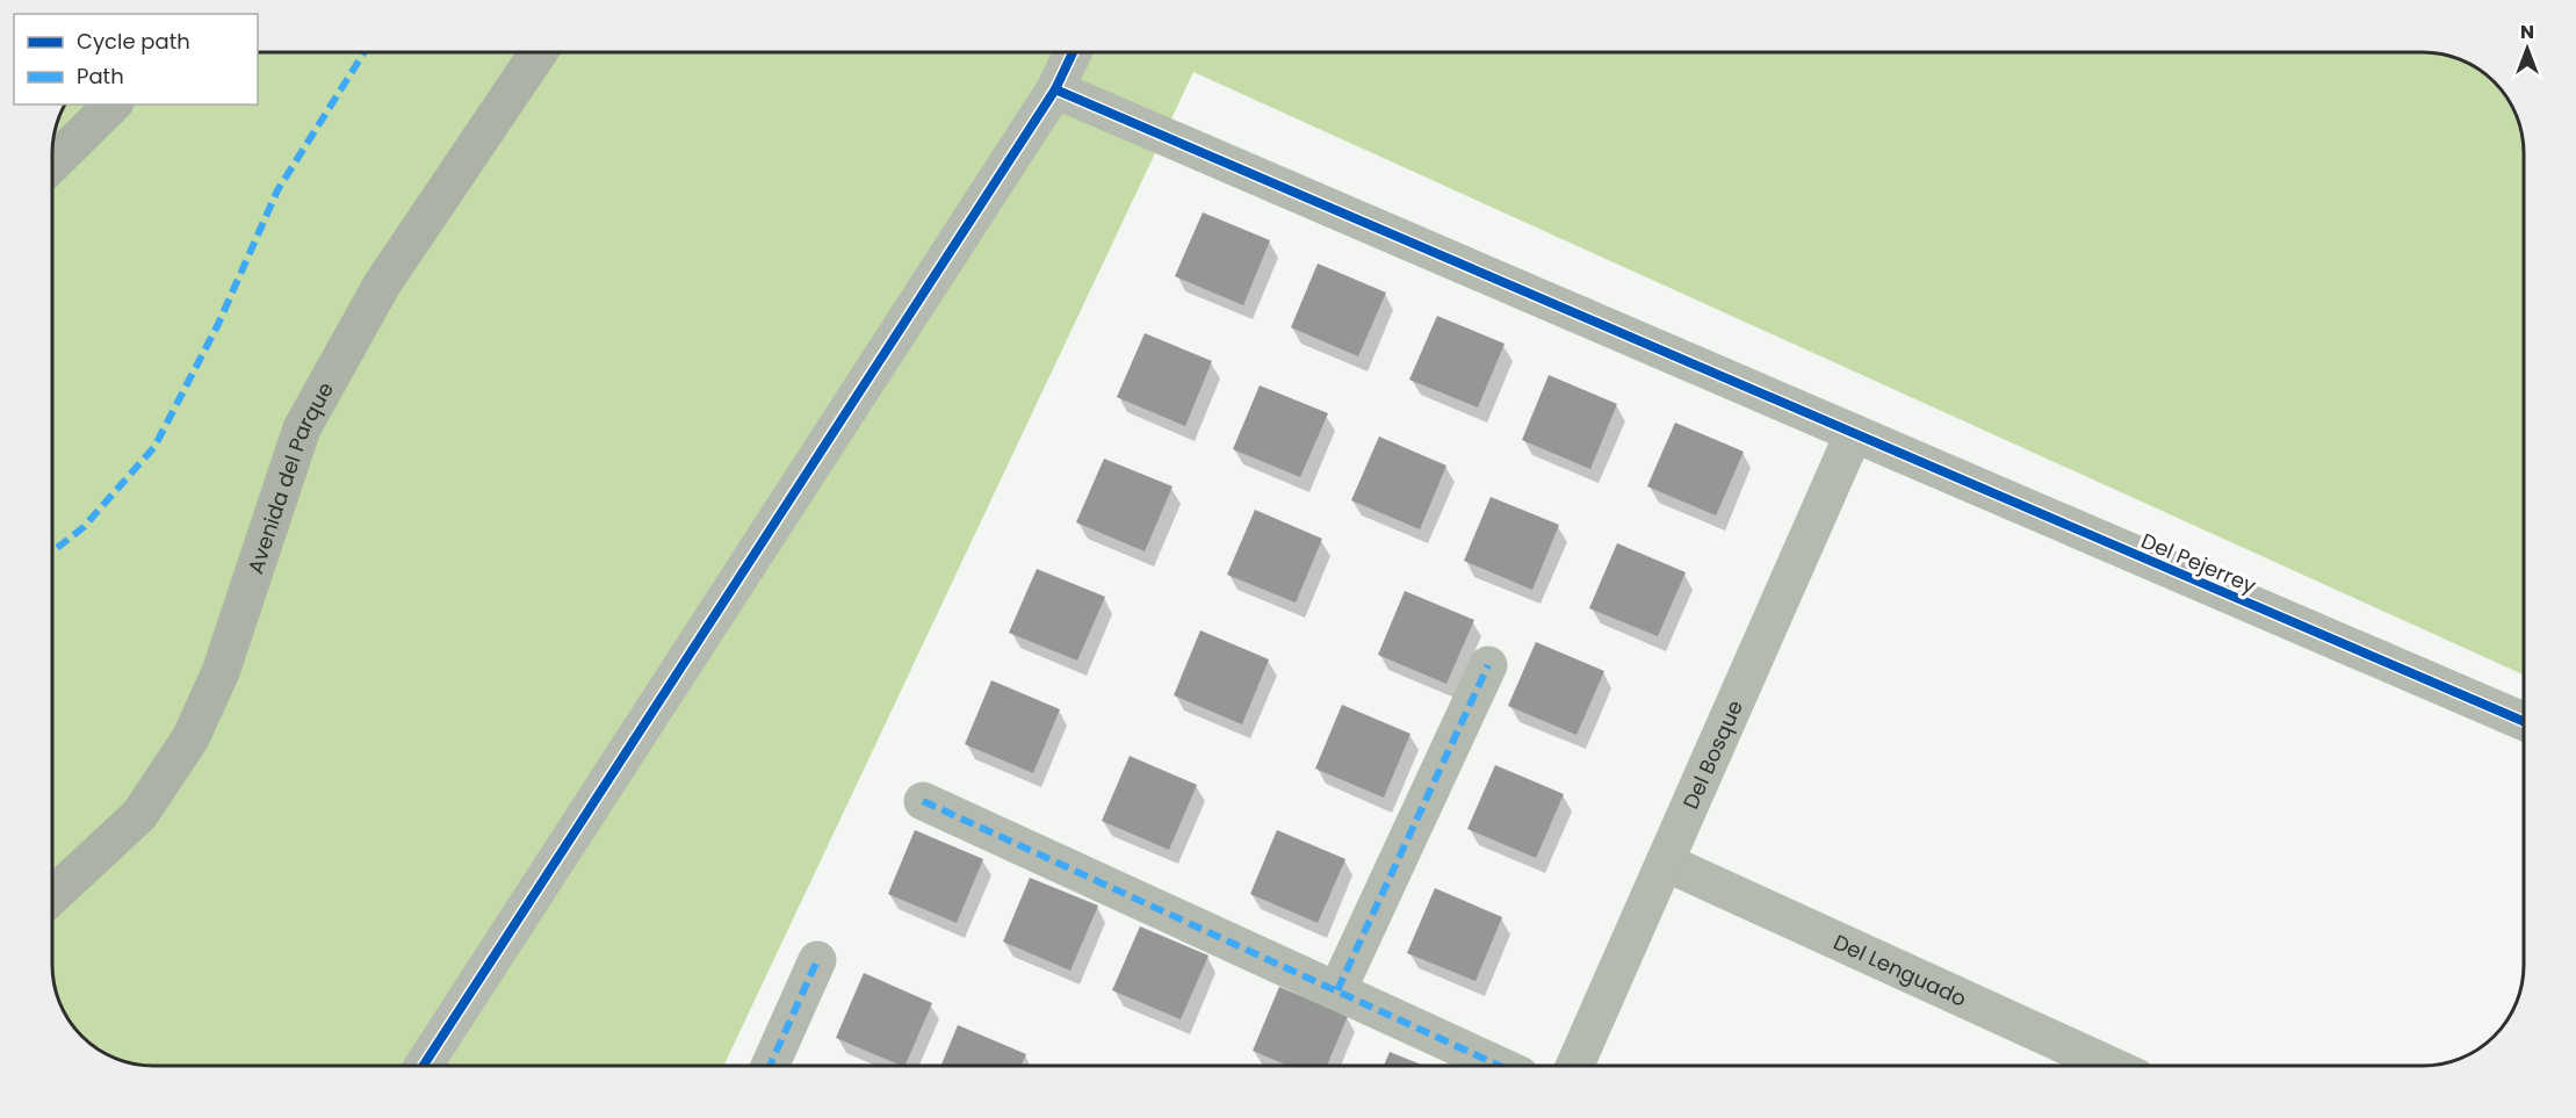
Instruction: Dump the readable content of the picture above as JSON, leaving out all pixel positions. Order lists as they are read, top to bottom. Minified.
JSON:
{"streets":{"main road":["Avenida del Parque"],"street":["Del Pejerrey","Del Bosque","Del Lenguado"]},"crossings":[["Del Pejerrey","Del Bosque"],["Del Bosque","Del Lenguado"]],"legend":["Cycle path","Path"],"north":"top"}
